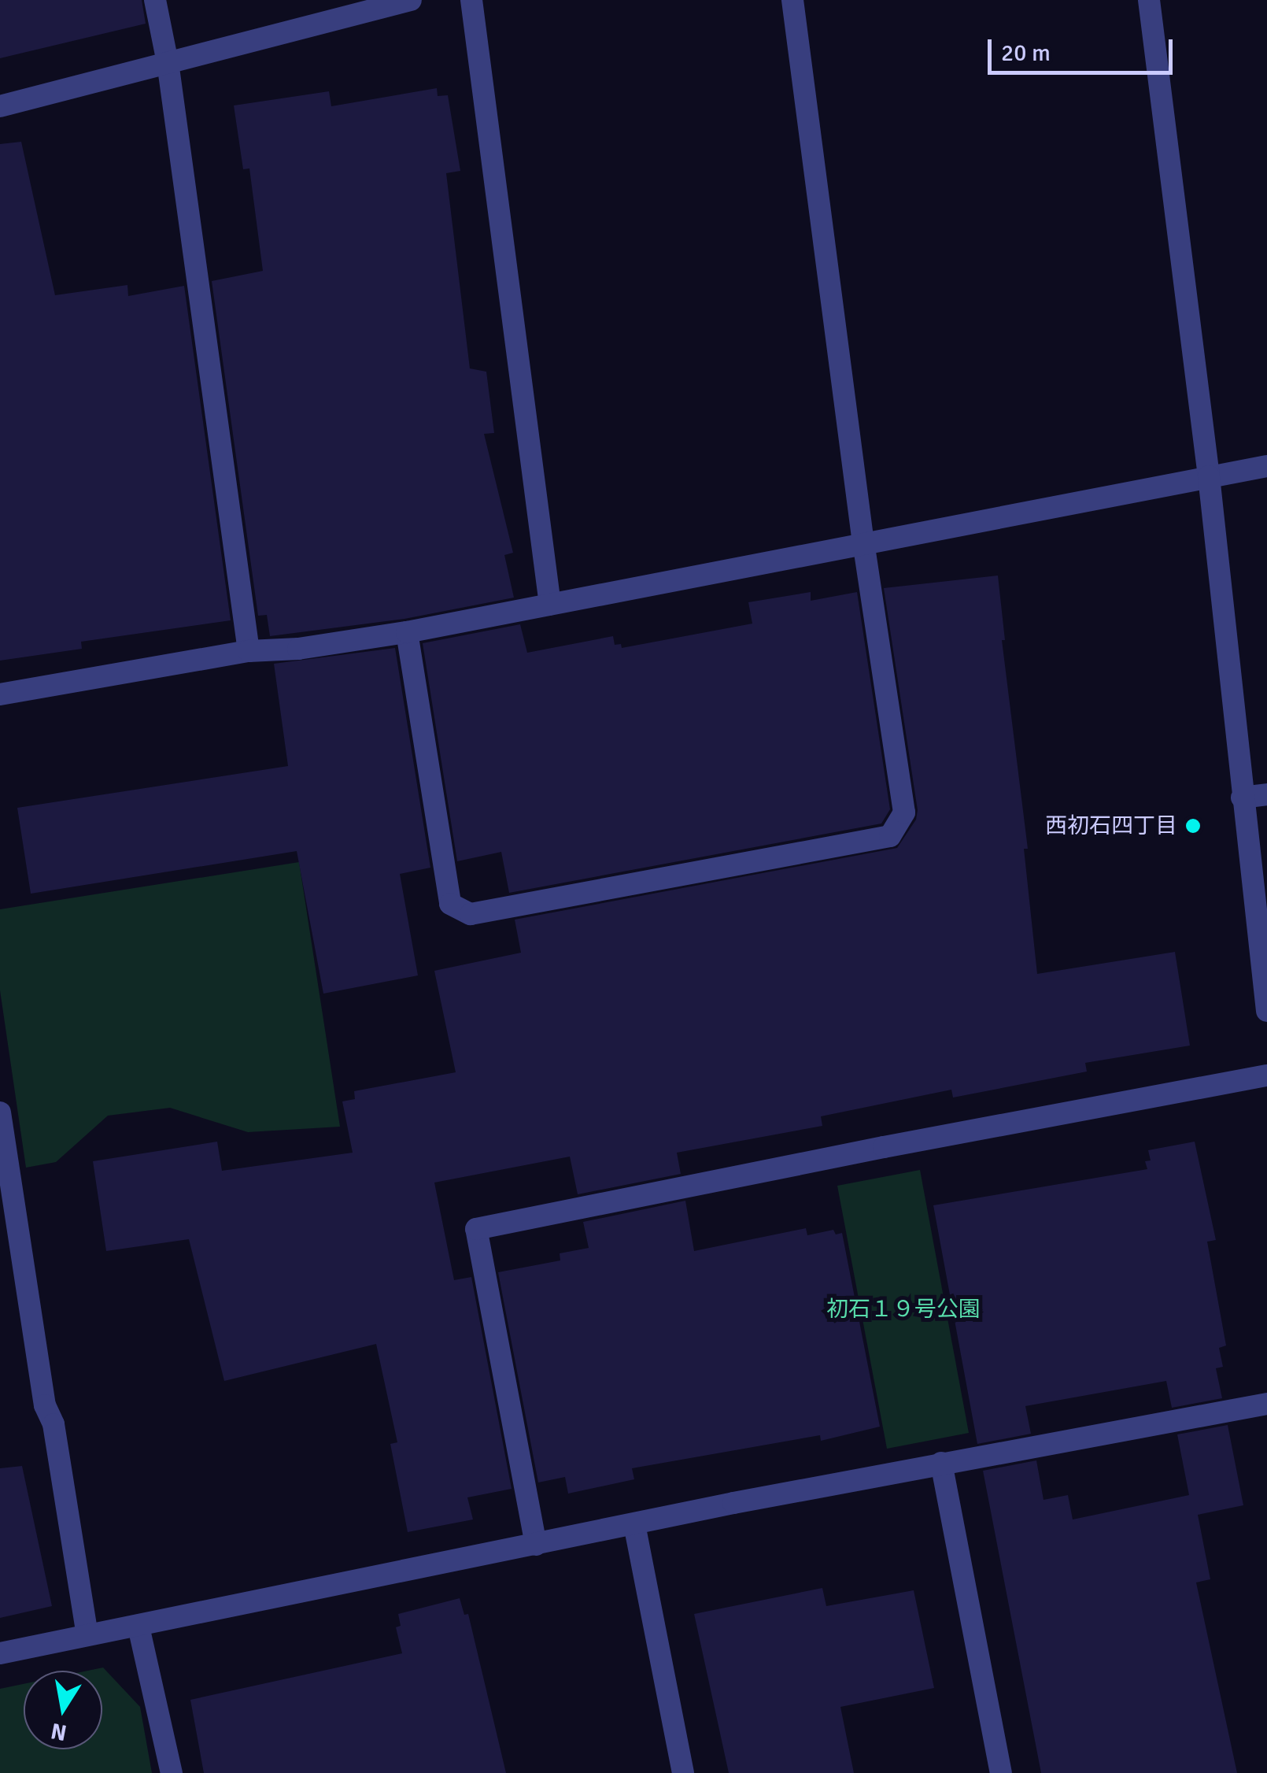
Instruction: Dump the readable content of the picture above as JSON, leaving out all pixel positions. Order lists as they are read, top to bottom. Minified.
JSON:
{"parks":["初石１９号公園"],"places":["西初石四丁目"],"scale_bar":"20 m","north":"bottom"}
